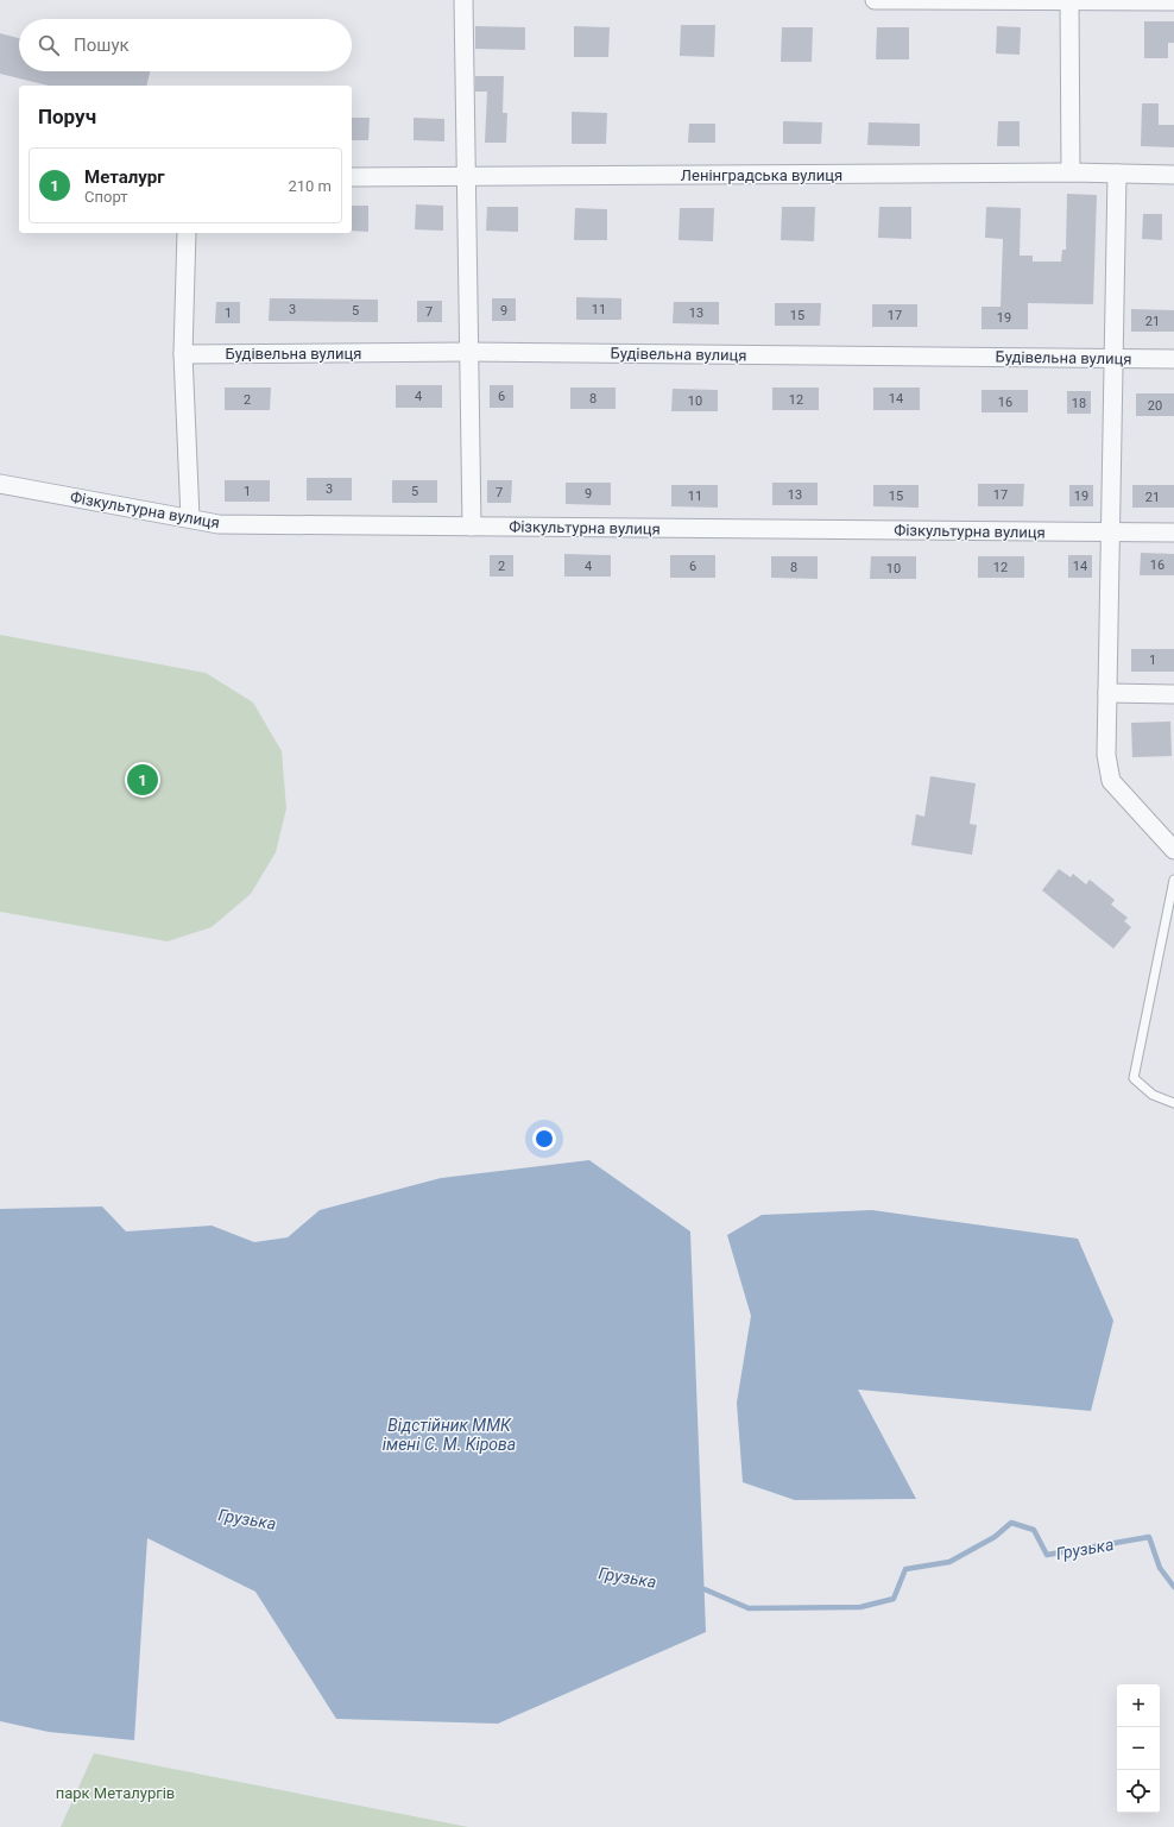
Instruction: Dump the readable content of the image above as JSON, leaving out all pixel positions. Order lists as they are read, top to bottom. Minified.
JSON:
{"streets":{"street":["Ленінградська вулиця","Будівельна вулиця","Фiзкультурна вулиця"]},"water":["Відстійник ММК імені С. М. Кірова","Грузька"],"parks":["парк Металургів"],"house_numbers":["3","11","5","9","7","1","13","15","17","19","21","4","6","8","14","2","12","10","16","18","20","3","1","5","7","9","13","17","11","15","19","21","16","2","4","6","14","8","12","10","1"],"page":{"search":"Пошук","heading":"Поруч","list":[{"mark":"1","name":"Металург","note":"Спорт","value":"210 m"}],"pins":"1","map_buttons":["+","−"]}}
